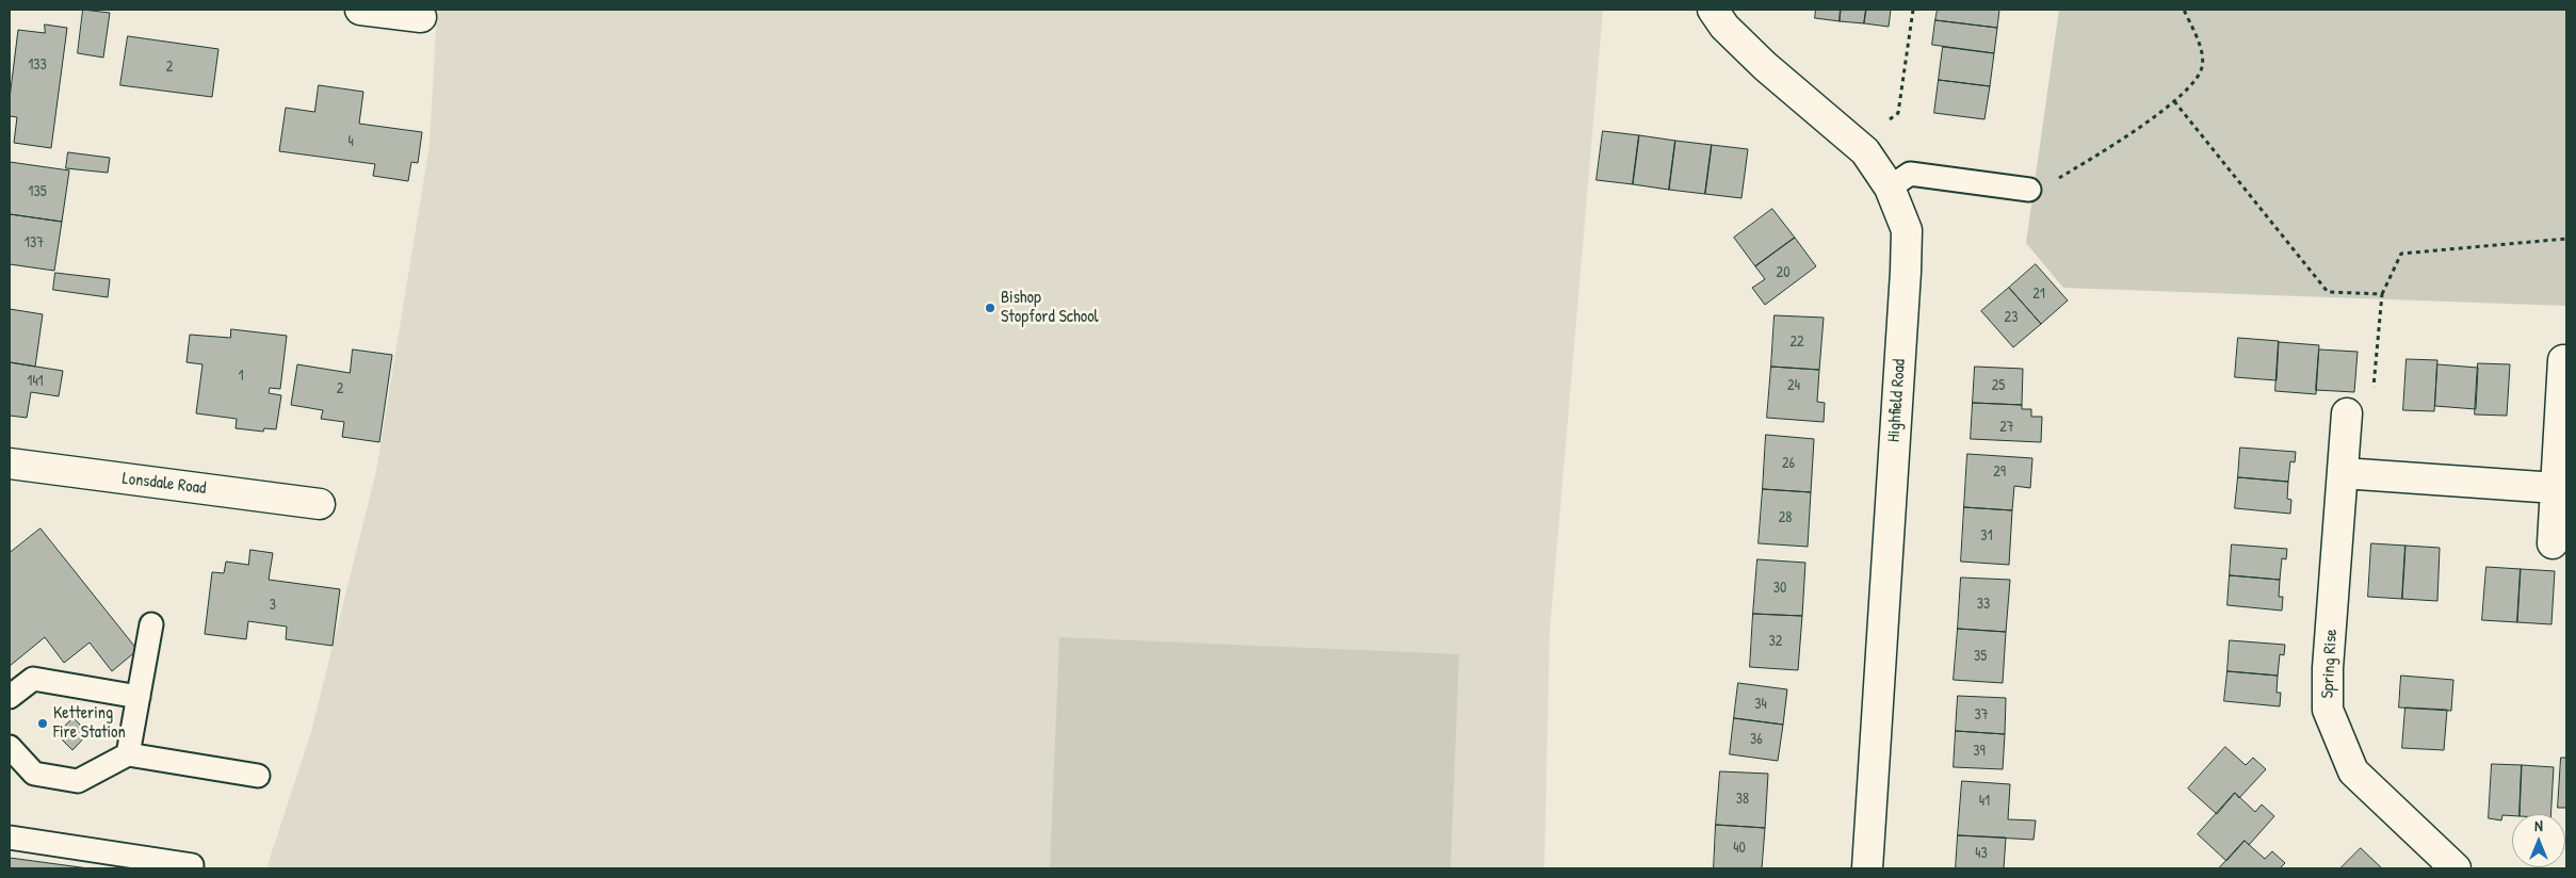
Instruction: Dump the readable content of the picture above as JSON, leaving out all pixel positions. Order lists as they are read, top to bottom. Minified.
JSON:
{"streets":{"street":["Highfield Road","Lonsdale Road","Spring Rise"]},"places":["Bishop Stopford School","Kettering Fire Station"],"house_numbers":["133","2","4","135","137","20","21","23","22","1","141","24","25","2","27","26","29","28","31","30","33","3","32","35","34","37","36","39","38","41","40","43"],"north":"top"}
